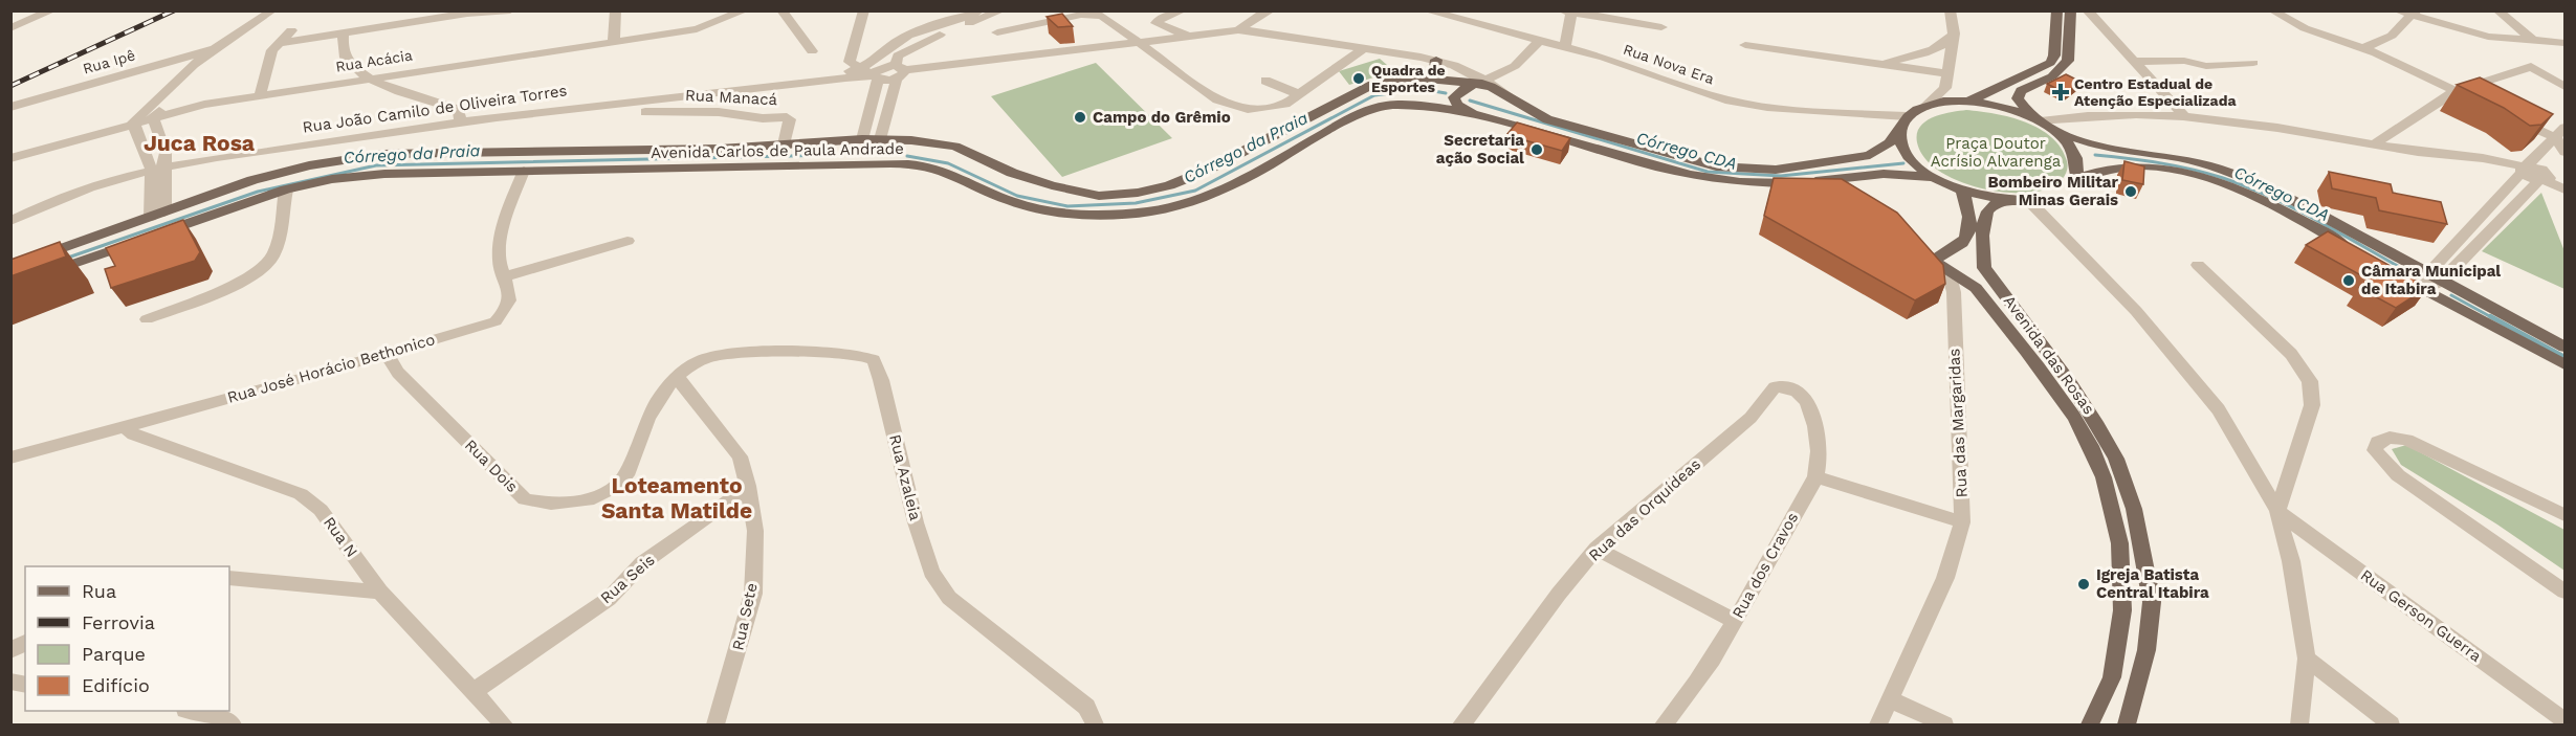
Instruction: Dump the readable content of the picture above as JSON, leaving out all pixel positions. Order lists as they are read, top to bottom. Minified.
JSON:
{"streets":{"main road":["Avenida Carlos de Paula Andrade","Avenida das Rosas"],"street":["Rua Acácia","Rua Ipê","Rua Nova Era","Rua Manacá","Rua João Camilo de Oliveira Torres","Rua José Horácio Bethonico","Rua das Margaridas","Rua Dois","Rua Azaleia","Rua das Orquídeas","Rua N","Rua dos Cravos","Rua Seis","Rua Gerson Guerra","Rua Sete"]},"crossings":[["Rua Manacá","Avenida Carlos de Paula Andrade"],["Rua João Camilo de Oliveira Torres","Avenida Carlos de Paula Andrade"],["Avenida Carlos de Paula Andrade","Rua José Horácio Bethonico"],["Avenida das Rosas","Rua das Margaridas"],["Rua José Horácio Bethonico","Rua Dois"],["Rua José Horácio Bethonico","Rua N"],["Rua Dois","Rua Azaleia"],["Rua Dois","Rua Sete"],["Rua Azaleia","Rua Sete"],["Rua das Orquídeas","Rua dos Cravos"],["Rua N","Rua Seis"],["Rua Seis","Rua Sete"]],"districts":["Juca Rosa","Loteamento Santa Matilde"],"water":["Córrego da Praia","Córrego CDA"],"parks":["Praça Doutor Acrísio Alvarenga"],"places":{"other":["Quadra de Esportes","Campo do Grêmio","Secretaria ação Social","Bombeiro Militar Minas Gerais","Câmara Municipal de Itabira","Igreja Batista Central Itabira"],"health":["Centro Estadual de Atenção Especializada"]},"legend":["Rua","Ferrovia","Parque","Edifício"]}
